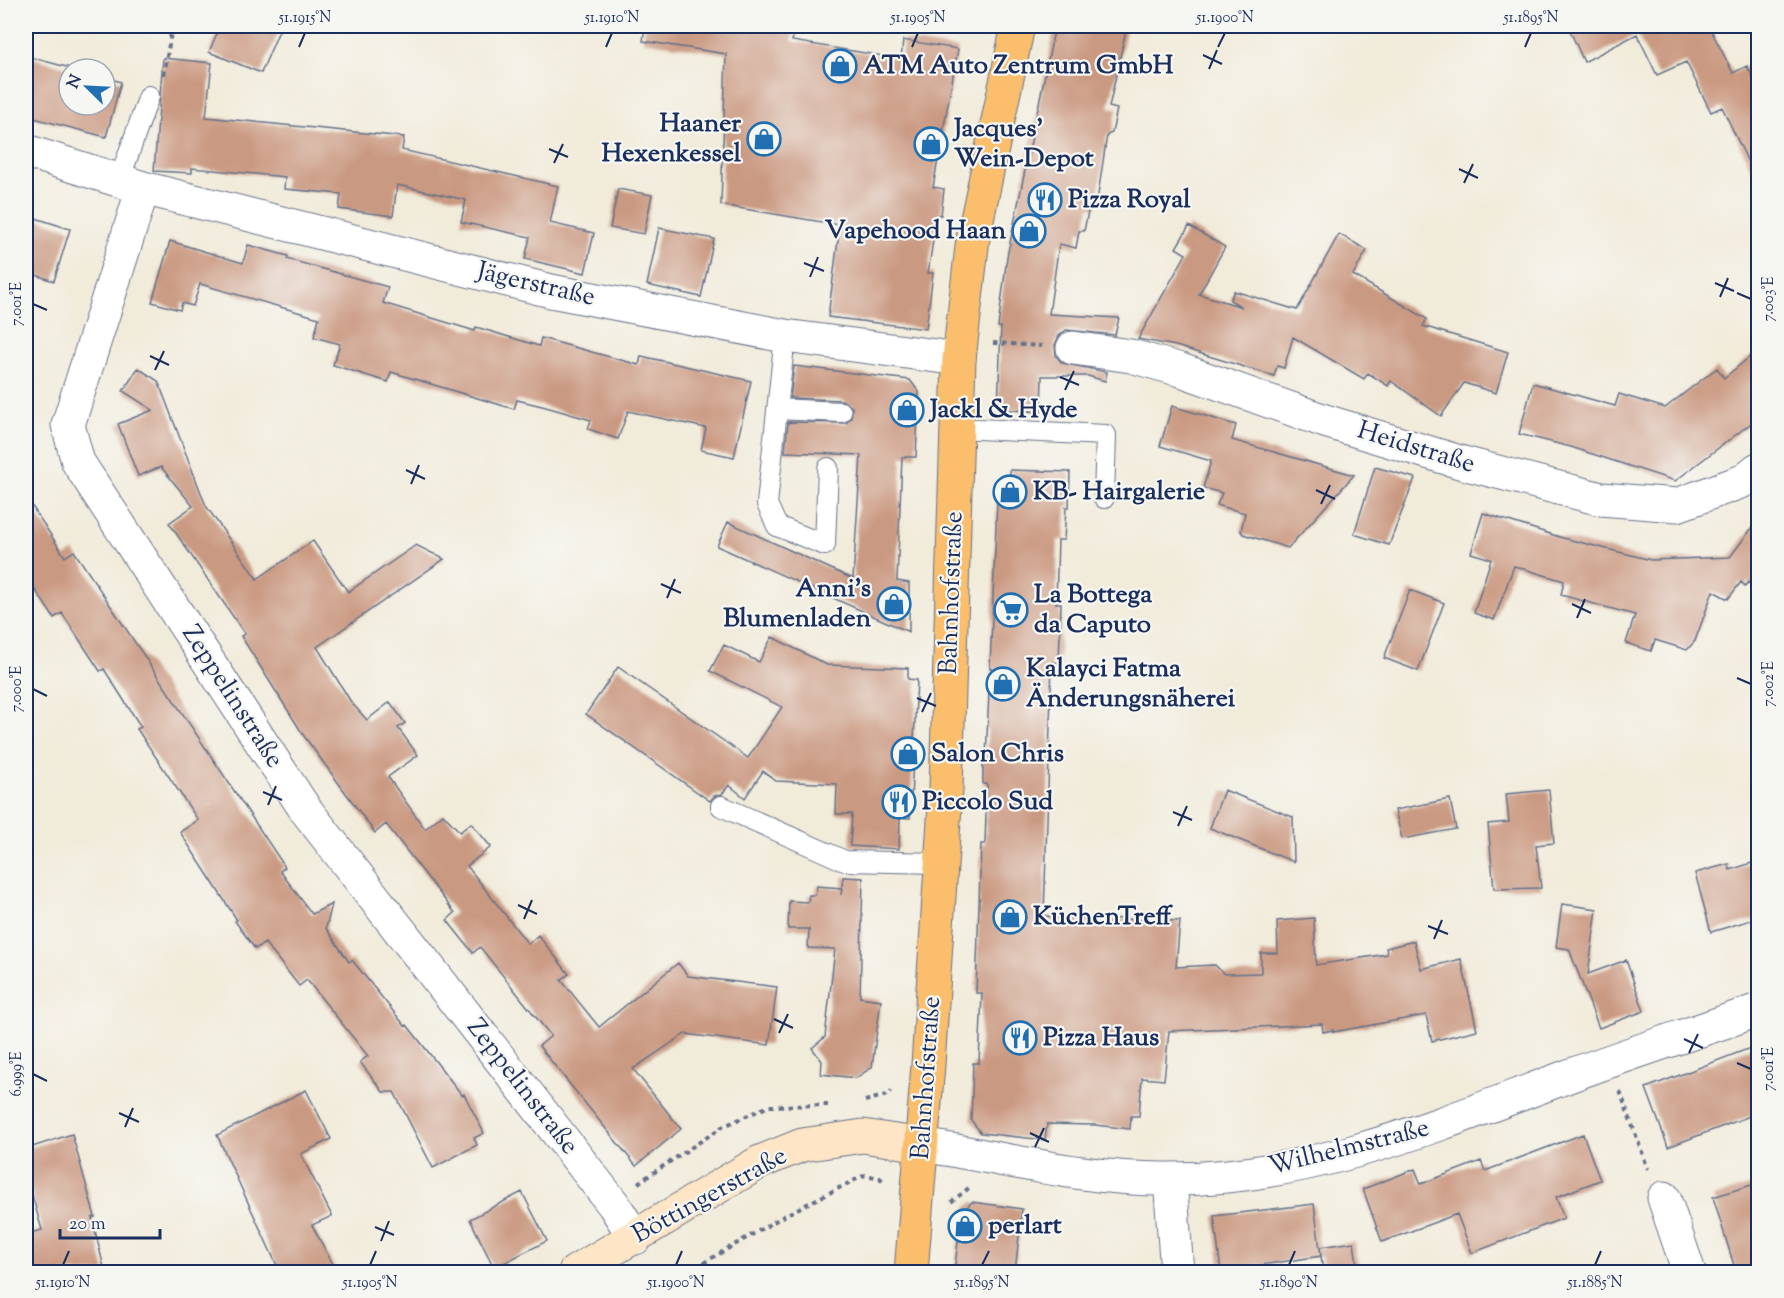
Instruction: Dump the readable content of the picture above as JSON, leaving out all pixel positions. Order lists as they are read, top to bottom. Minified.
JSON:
{"streets":{"main road":["Bahnhofstraße","Böttingerstraße"],"street":["Jägerstraße","Heidstraße","Zeppelinstraße","Wilhelmstraße"]},"crossings":[["Jägerstraße","Bahnhofstraße"],["Jägerstraße","Zeppelinstraße"],["Bahnhofstraße","Wilhelmstraße"],["Bahnhofstraße","Böttingerstraße"],["Zeppelinstraße","Böttingerstraße"],["Wilhelmstraße","Böttingerstraße"]],"places":{"shop":["ATM Auto Zentrum GmbH","Haaner Hexenkessel","Jacques' Wein-Depot","Vapehood Haan","Jackl & Hyde","KB- Hairgalerie","Anni's Blumenladen","Kalayci Fatma Änderungsnäherei","Salon Chris","KüchenTreff","perlart"],"restaurant":["Pizza Royal","Piccolo Sud","Pizza Haus"],"supermarket":["La Bottega da Caputo"]},"scale_bar":"20 m","north":"top left","coordinates":["51.1915°N","51.1910°N","51.1905°N","51.1900°N","51.1895°N","7.003°E","7.001°E","7.002°E","7.000°E","6.999°E","51.1890°N","51.1885°N"]}
